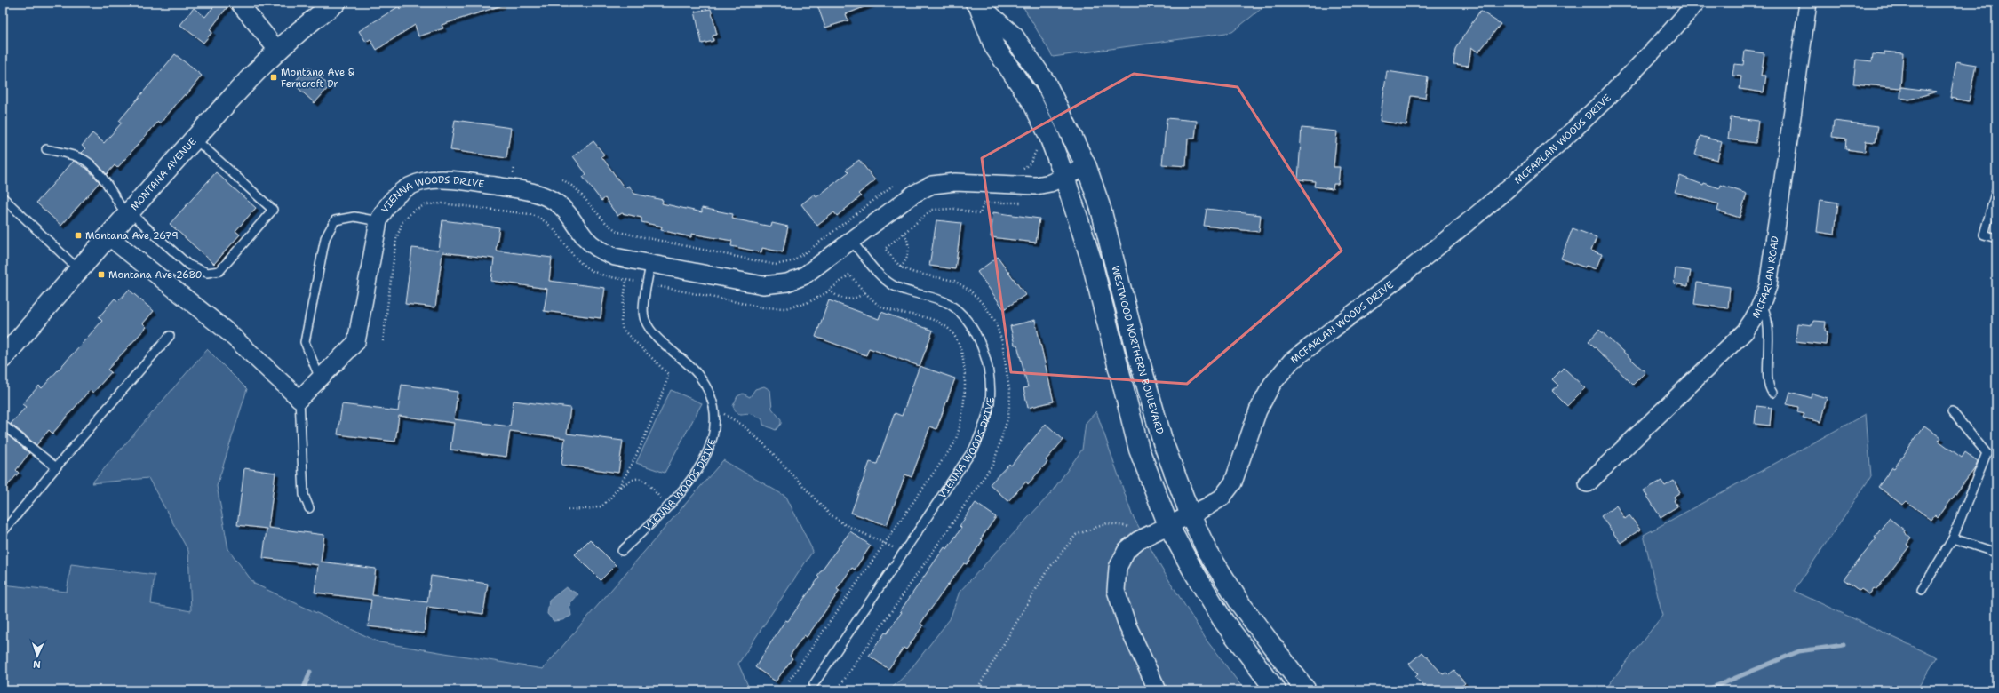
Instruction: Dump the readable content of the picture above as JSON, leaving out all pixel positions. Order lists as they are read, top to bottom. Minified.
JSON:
{"streets":{"main road":["MONTANA AVENUE","WESTWOOD NORTHERN BOULEVARD"],"street":["MCFARLAN WOODS DRIVE","VIENNA WOODS DRIVE","MCFARLAN ROAD"]},"crossings":[["MCFARLAN WOODS DRIVE","WESTWOOD NORTHERN BOULEVARD"],["VIENNA WOODS DRIVE","WESTWOOD NORTHERN BOULEVARD"]],"places":{"transit":["Montana Ave & Ferncroft Dr","Montana Ave 2679","Montana Ave 2680"]},"north":"bottom"}
